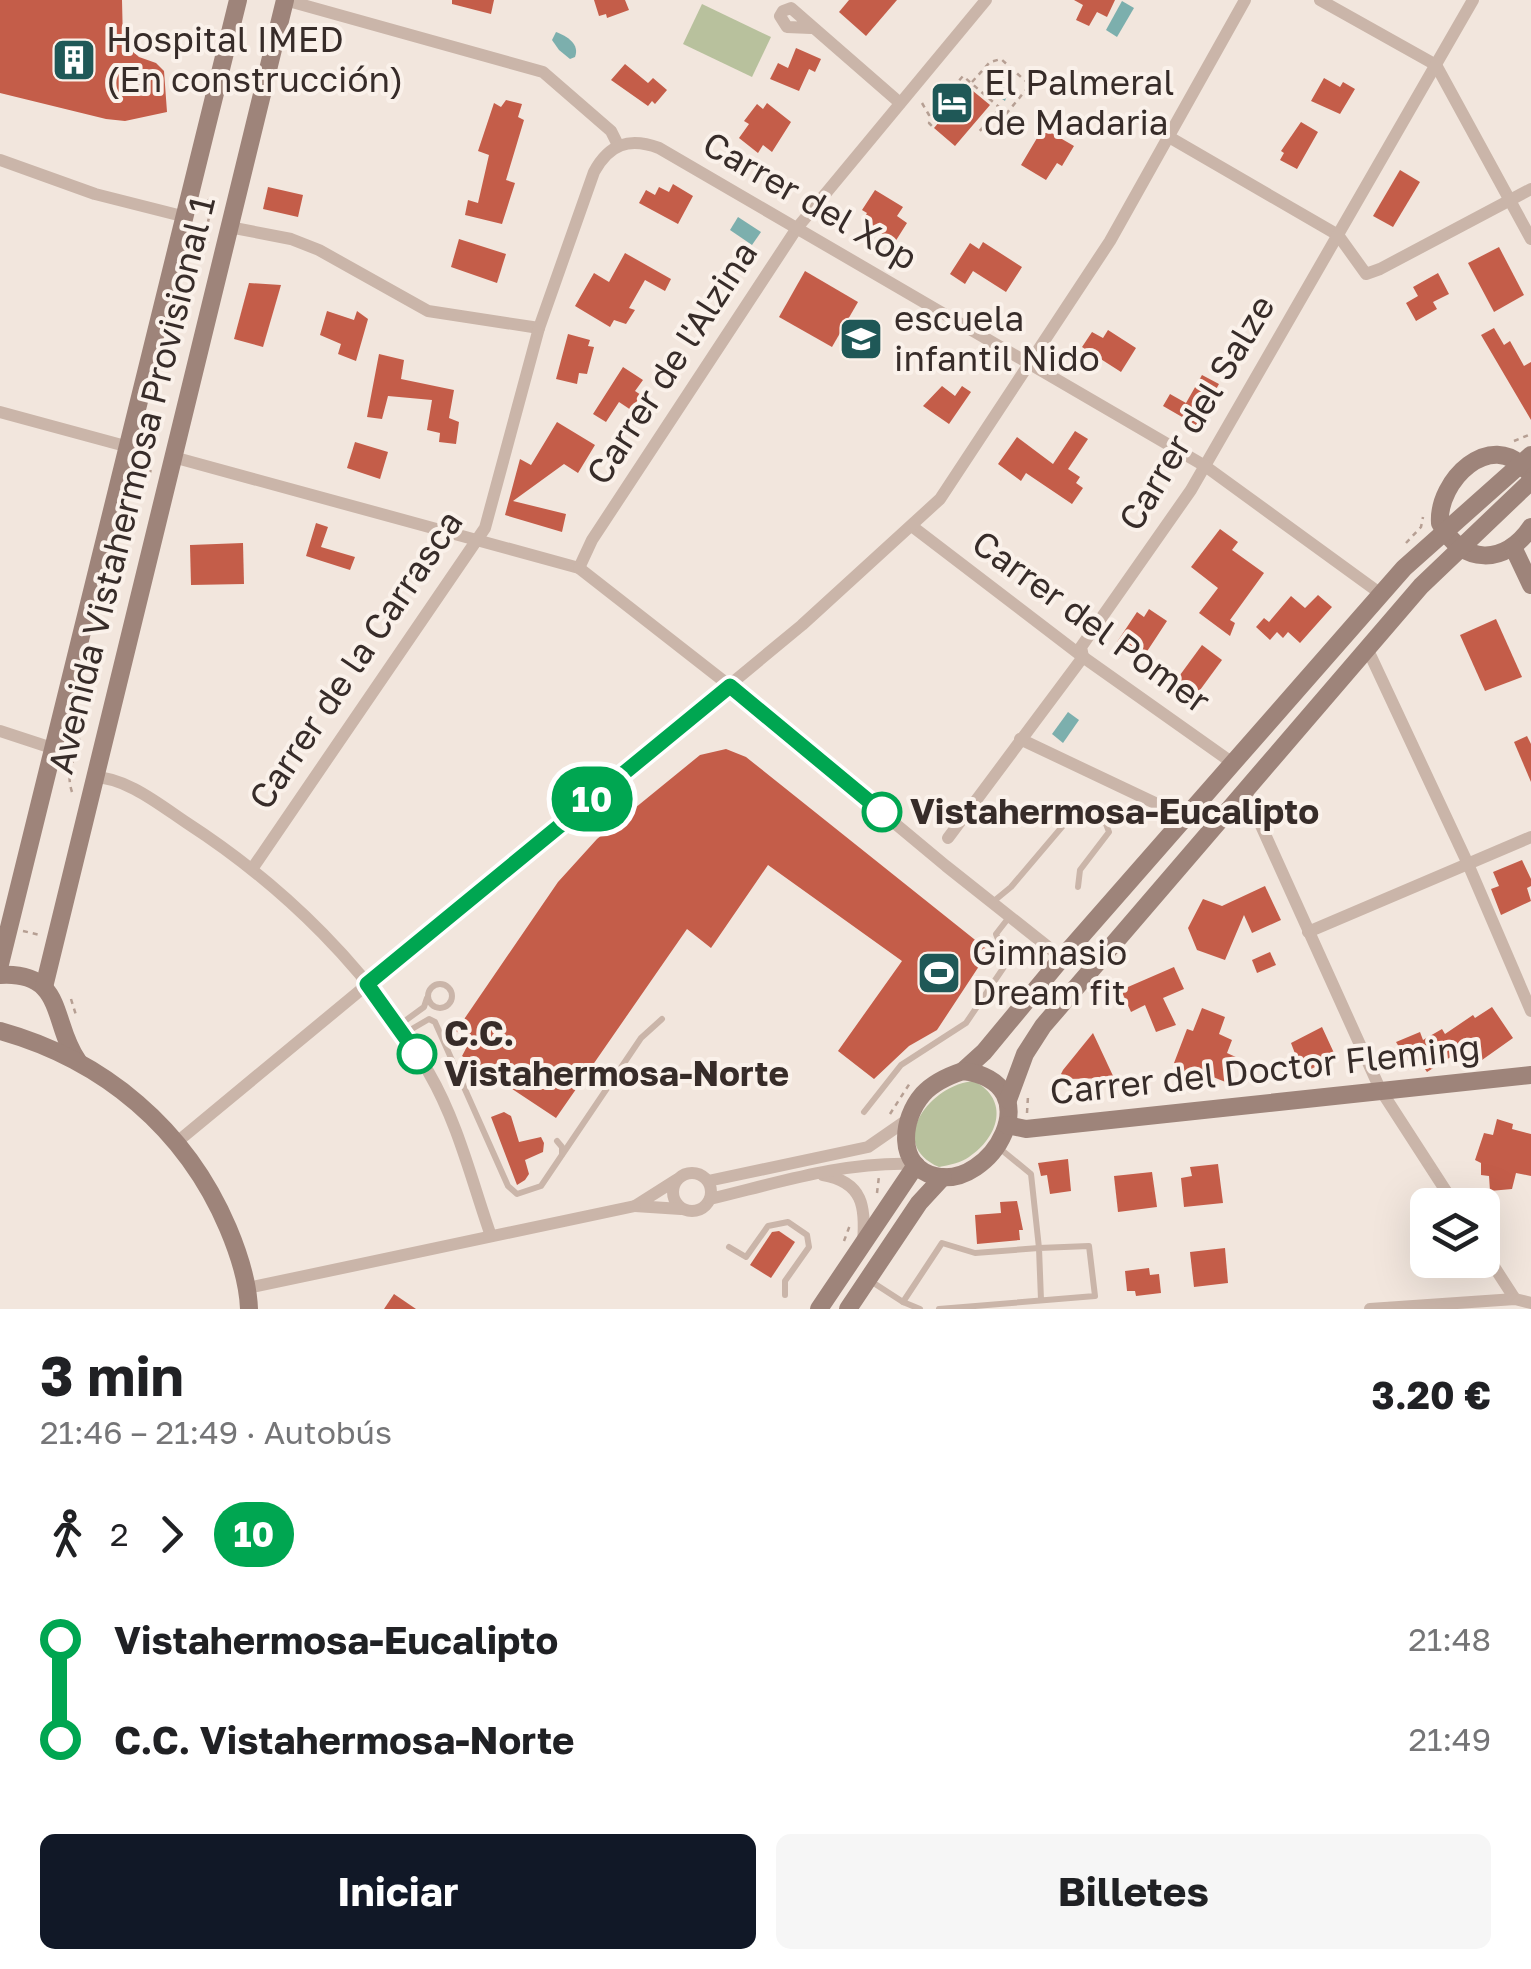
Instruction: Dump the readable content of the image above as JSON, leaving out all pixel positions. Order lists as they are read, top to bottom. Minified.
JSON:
{"streets":{"street":["Carrer del Xop","Carrer de l'Alzina","Carrer del Salze","Avenida Vistahermosa Provisional 1","Carrer del Pomer","Carrer de la Carrasca","Carrer del Doctor Fleming"]},"crossings":[["Carrer del Xop","Carrer de l'Alzina"],["Carrer del Xop","Carrer del Salze"],["Carrer del Xop","Carrer de la Carrasca"],["Carrer del Salze","Carrer del Pomer"]],"places":{"building":["Hospital IMED (En construcción)"],"hotel":["El Palmeral de Madaria"],"school or university":["escuela infantil Nido"],"other":["Vistahermosa-Eucalipto","C.C. Vistahermosa-Norte"],"sports":["Gimnasio Dream fit"]},"lines":["bus line 10"],"page":{"on_map":"10","heading":["3 min","21:46 – 21:49 · Autobús","3.20 €"],"legs":["2","10"],"list":[{"name":"Vistahermosa-Eucalipto","value":"21:48"},{"name":"C.C. Vistahermosa-Norte","value":"21:49"}],"buttons":["Iniciar","Billetes"]}}
